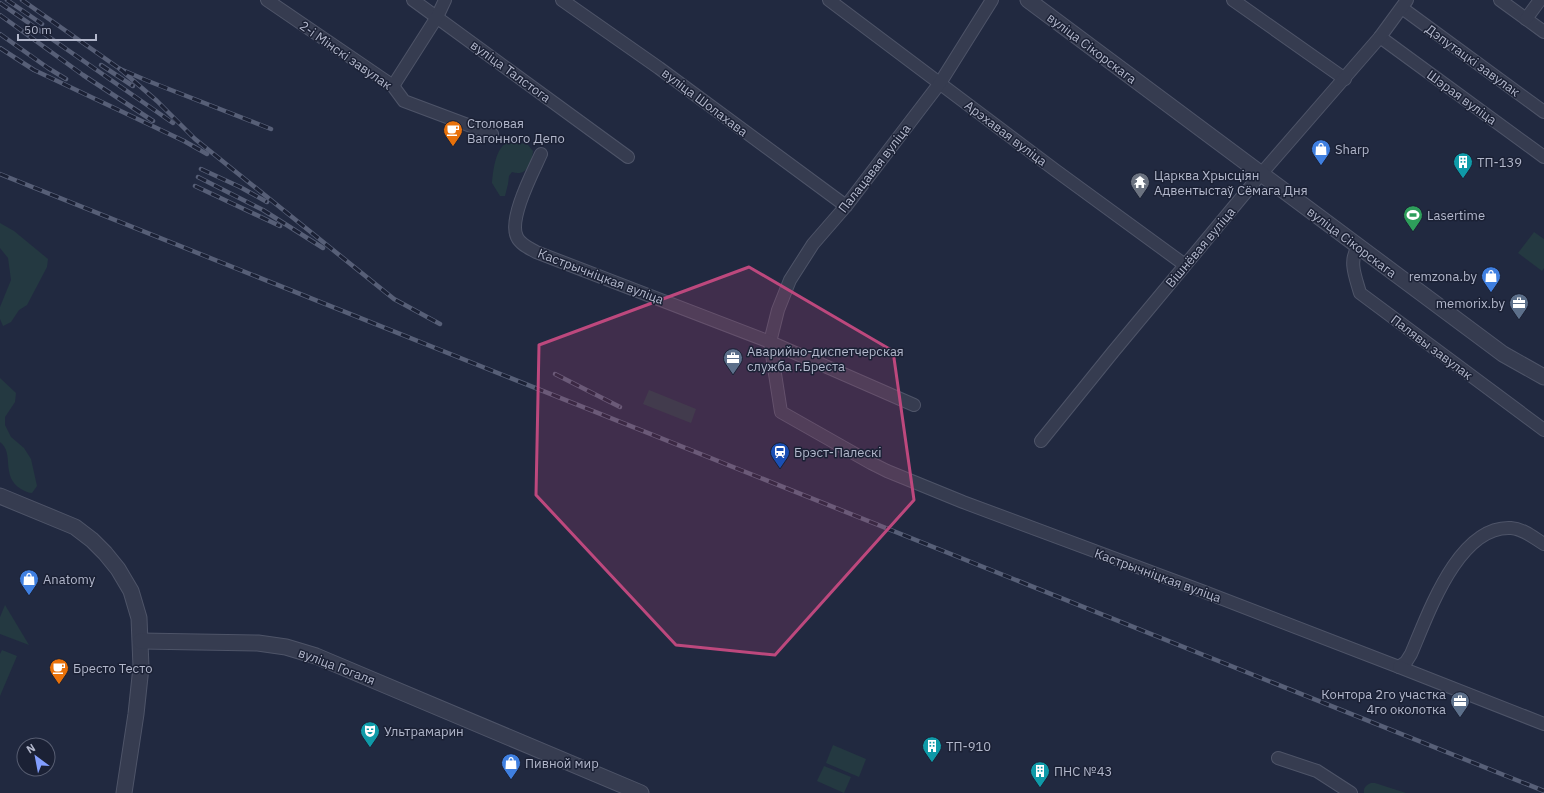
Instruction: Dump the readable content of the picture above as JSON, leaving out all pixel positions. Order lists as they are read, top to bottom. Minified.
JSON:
{"streets":{"street":["вуліца Сікорскага","2-і Мінскі завулак","Дэпутацкі завулак","вуліца Талстога","Шэрая вуліца","вуліца Шолахава","Арэхавая вуліца","Палацавая вуліца","Вішнёвая вуліца","Кастрычніцкая вуліца","Палявы завулак","вуліца Гогаля"]},"crossings":[["вуліца Сікорскага","Вішнёвая вуліца"],["вуліца Сікорскага","Палявы завулак"],["Дэпутацкі завулак","Вішнёвая вуліца"],["Шэрая вуліца","Вішнёвая вуліца"],["вуліца Шолахава","Палацавая вуліца"],["Арэхавая вуліца","Палацавая вуліца"],["Арэхавая вуліца","Вішнёвая вуліца"],["Палацавая вуліца","Кастрычніцкая вуліца"]],"places":{"cafe":["Столовая Вагонного Депо","Бресто Тесто"],"shop":["Sharp","remzona.by","Anatomy","Пивной мир"],"building":["ТП-139","ТП-910","ПНС №43"],"temple":["Царква Хрысціян Адвентыстаў Сёмага Дня"],"sports":["Lasertime"],"office":["memorix.by","Аварийно-диспетчерская служба г.Бреста","Контора 2го участка 4го околотка"],"station":["Брэст-Палескі"],"theatre":["Ультрамарин"]},"scale_bar":"50 m","north":"top left"}
